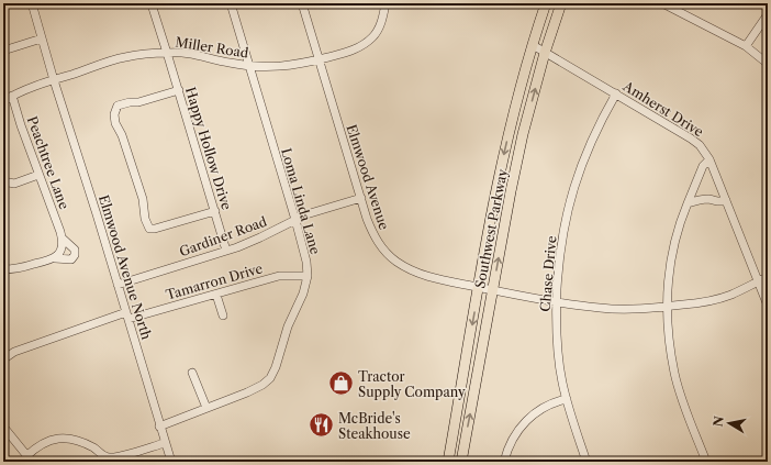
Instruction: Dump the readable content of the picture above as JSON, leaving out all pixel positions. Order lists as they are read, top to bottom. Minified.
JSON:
{"streets":{"main road":["Southwest Parkway"],"street":["Miller Road","Amherst Drive","Happy Hollow Drive","Peachtree Lane","Elmwood Avenue","Loma Linda Lane","Gardiner Road","Elmwood Avenue North","Chase Drive","Tamarron Drive"]},"crossings":[["Miller Road","Happy Hollow Drive"],["Miller Road","Peachtree Lane"],["Miller Road","Elmwood Avenue"],["Miller Road","Loma Linda Lane"],["Miller Road","Elmwood Avenue North"],["Amherst Drive","Elmwood Avenue"],["Amherst Drive","Southwest Parkway"],["Amherst Drive","Chase Drive"],["Happy Hollow Drive","Gardiner Road"],["Elmwood Avenue","Southwest Parkway"],["Elmwood Avenue","Gardiner Road"],["Elmwood Avenue","Chase Drive"],["Loma Linda Lane","Gardiner Road"],["Loma Linda Lane","Elmwood Avenue North"],["Loma Linda Lane","Tamarron Drive"],["Gardiner Road","Elmwood Avenue North"],["Elmwood Avenue North","Tamarron Drive"]],"places":{"shop":["Tractor Supply Company"],"restaurant":["McBride's Steakhouse"]},"north":"left"}
